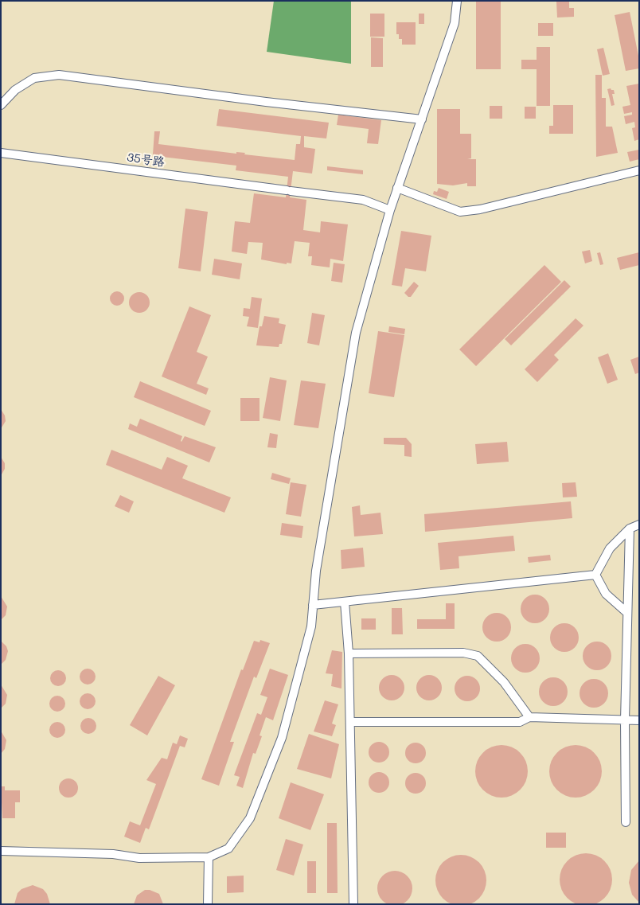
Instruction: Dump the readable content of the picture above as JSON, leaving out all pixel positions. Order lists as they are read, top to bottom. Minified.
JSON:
{"streets":{"street":["35号路"]}}
